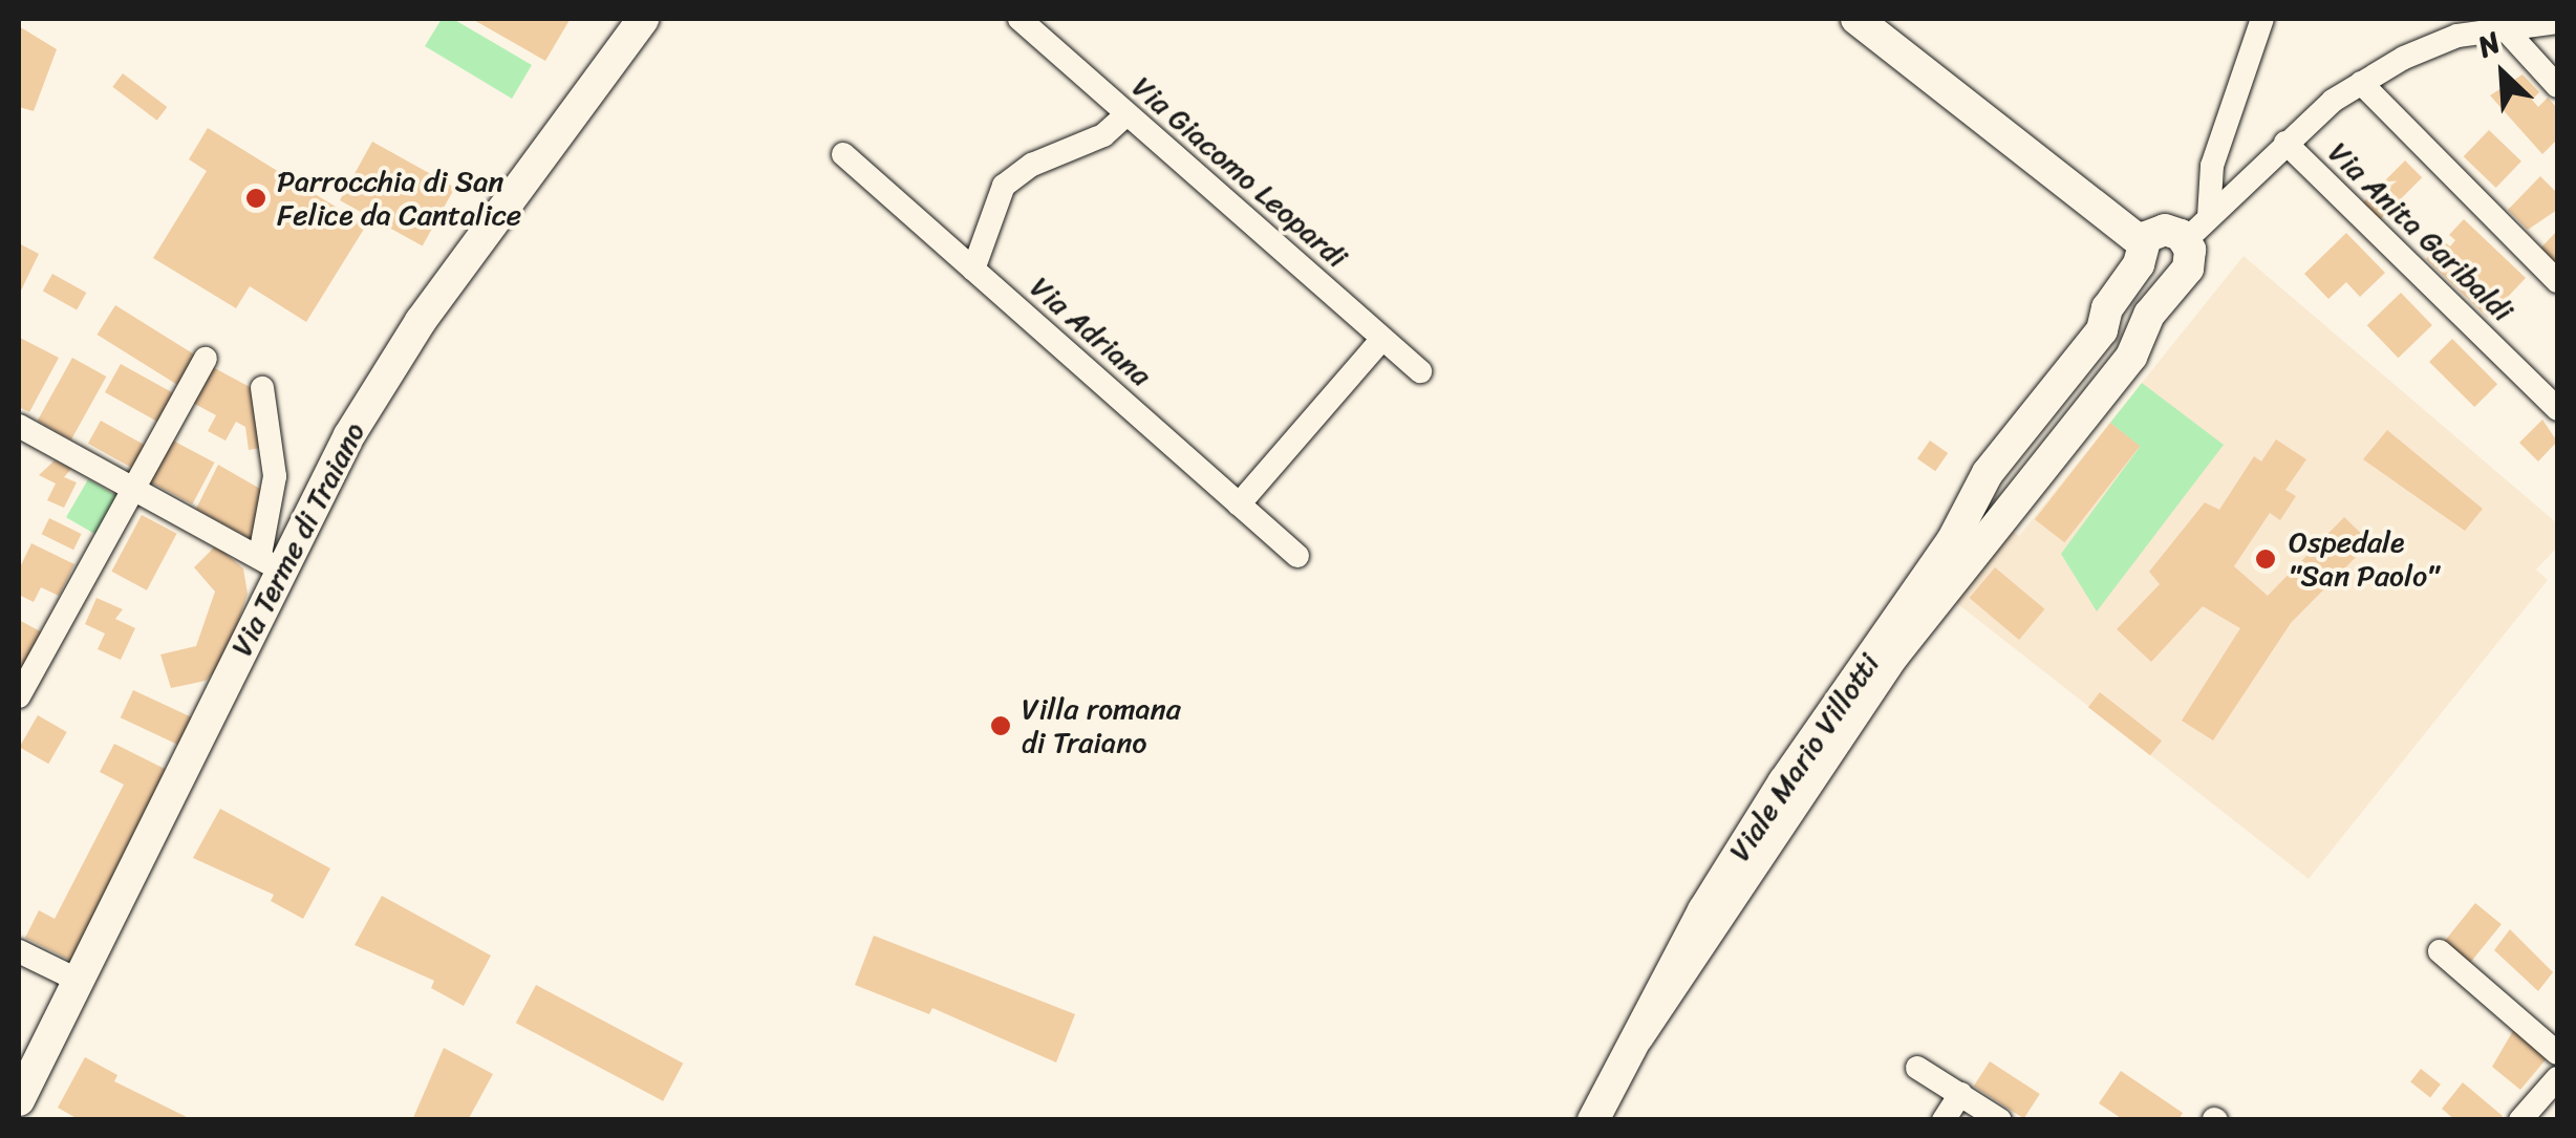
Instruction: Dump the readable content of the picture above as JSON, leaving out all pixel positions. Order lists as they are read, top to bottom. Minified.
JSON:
{"streets":{"street":["Via Giacomo Leopardi","Via Anita Garibaldi","Via Adriana","Via Terme di Traiano","Viale Mario Villotti"]},"places":["Parrocchia di San Felice da Cantalice","Ospedale \"San Paolo\"","Villa romana di Traiano"],"north":"top left"}
